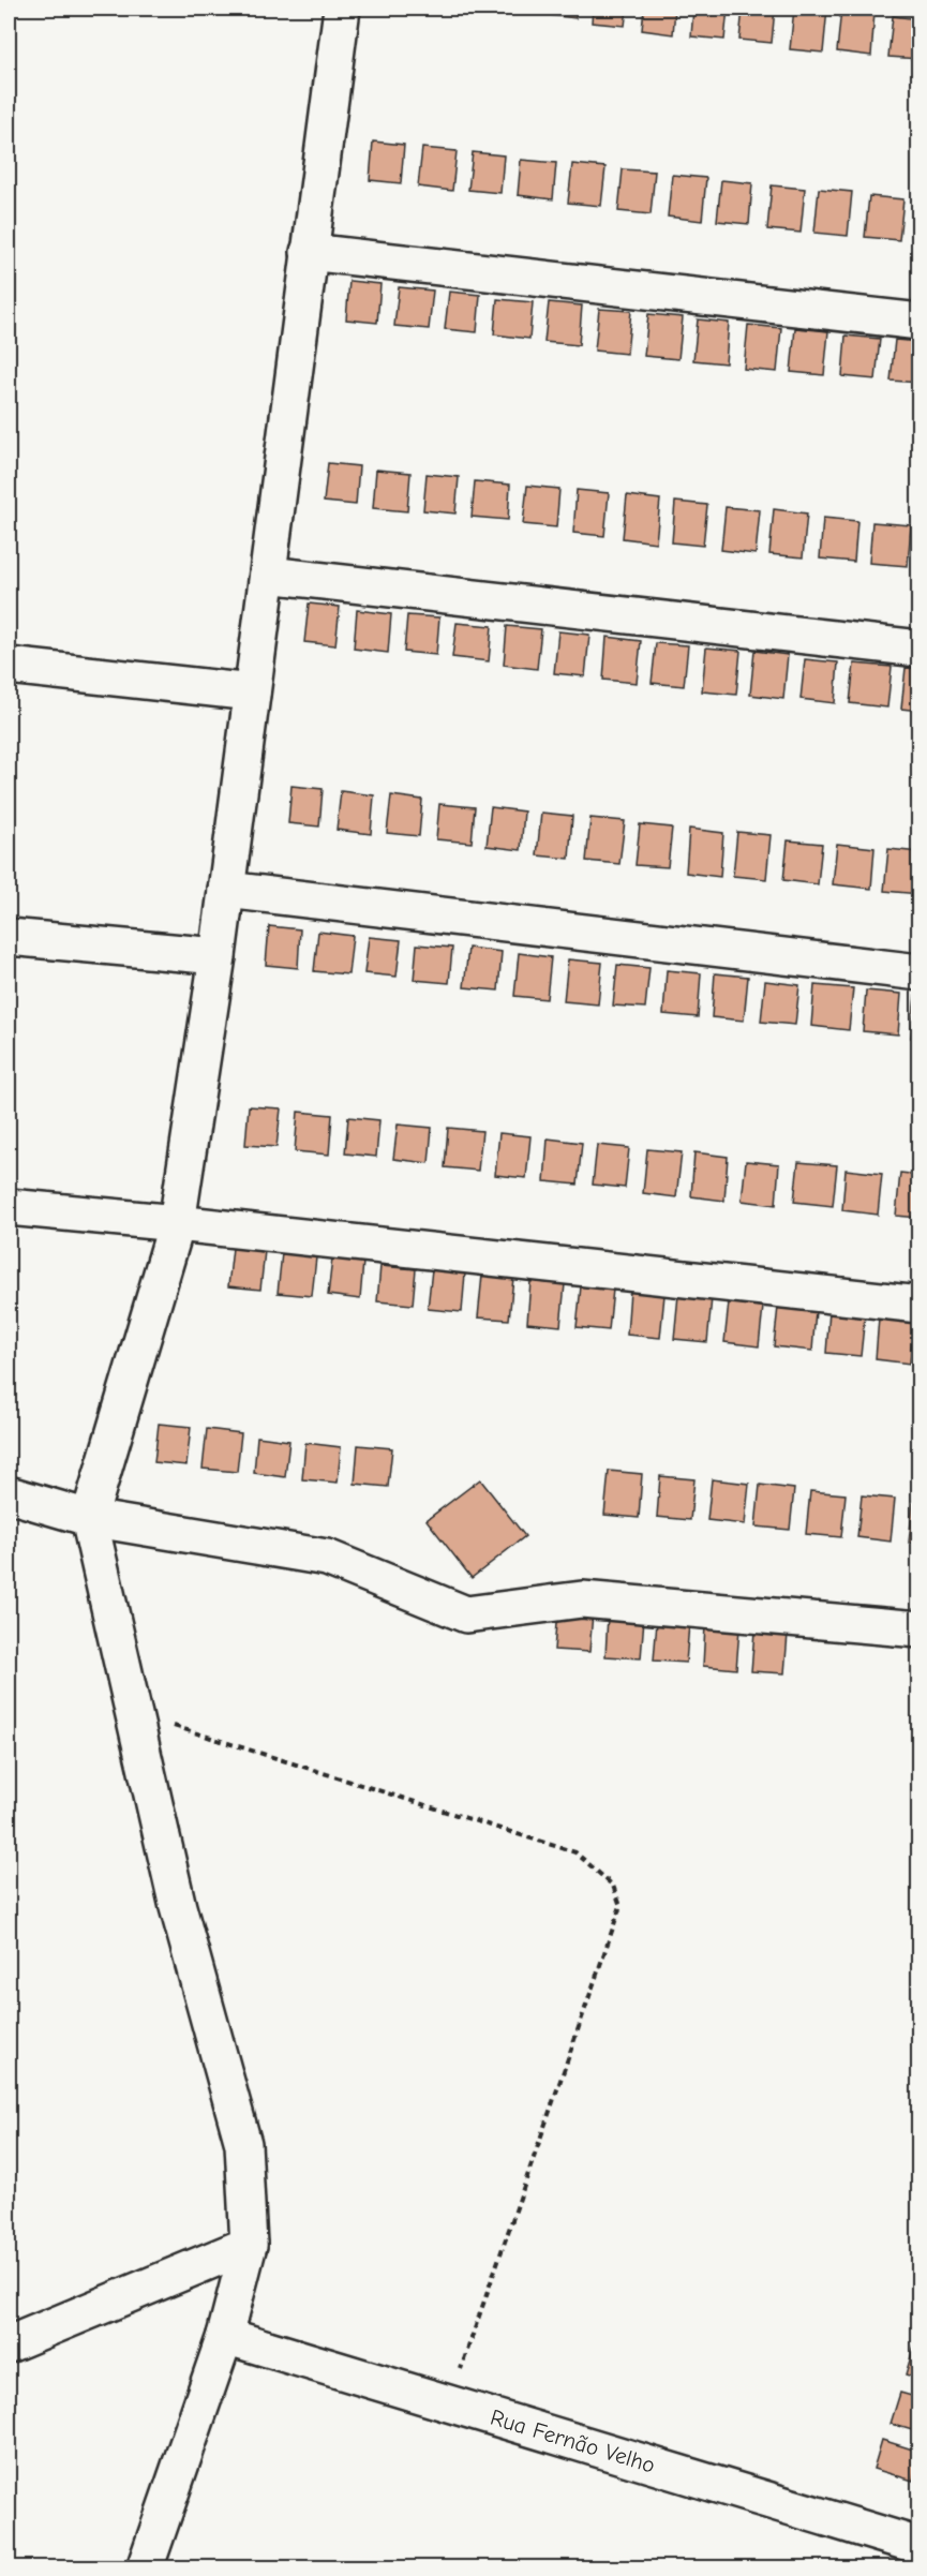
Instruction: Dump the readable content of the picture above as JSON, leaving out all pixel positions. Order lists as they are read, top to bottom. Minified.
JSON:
{"streets":{"street":["Rua Fernão Velho"]}}
